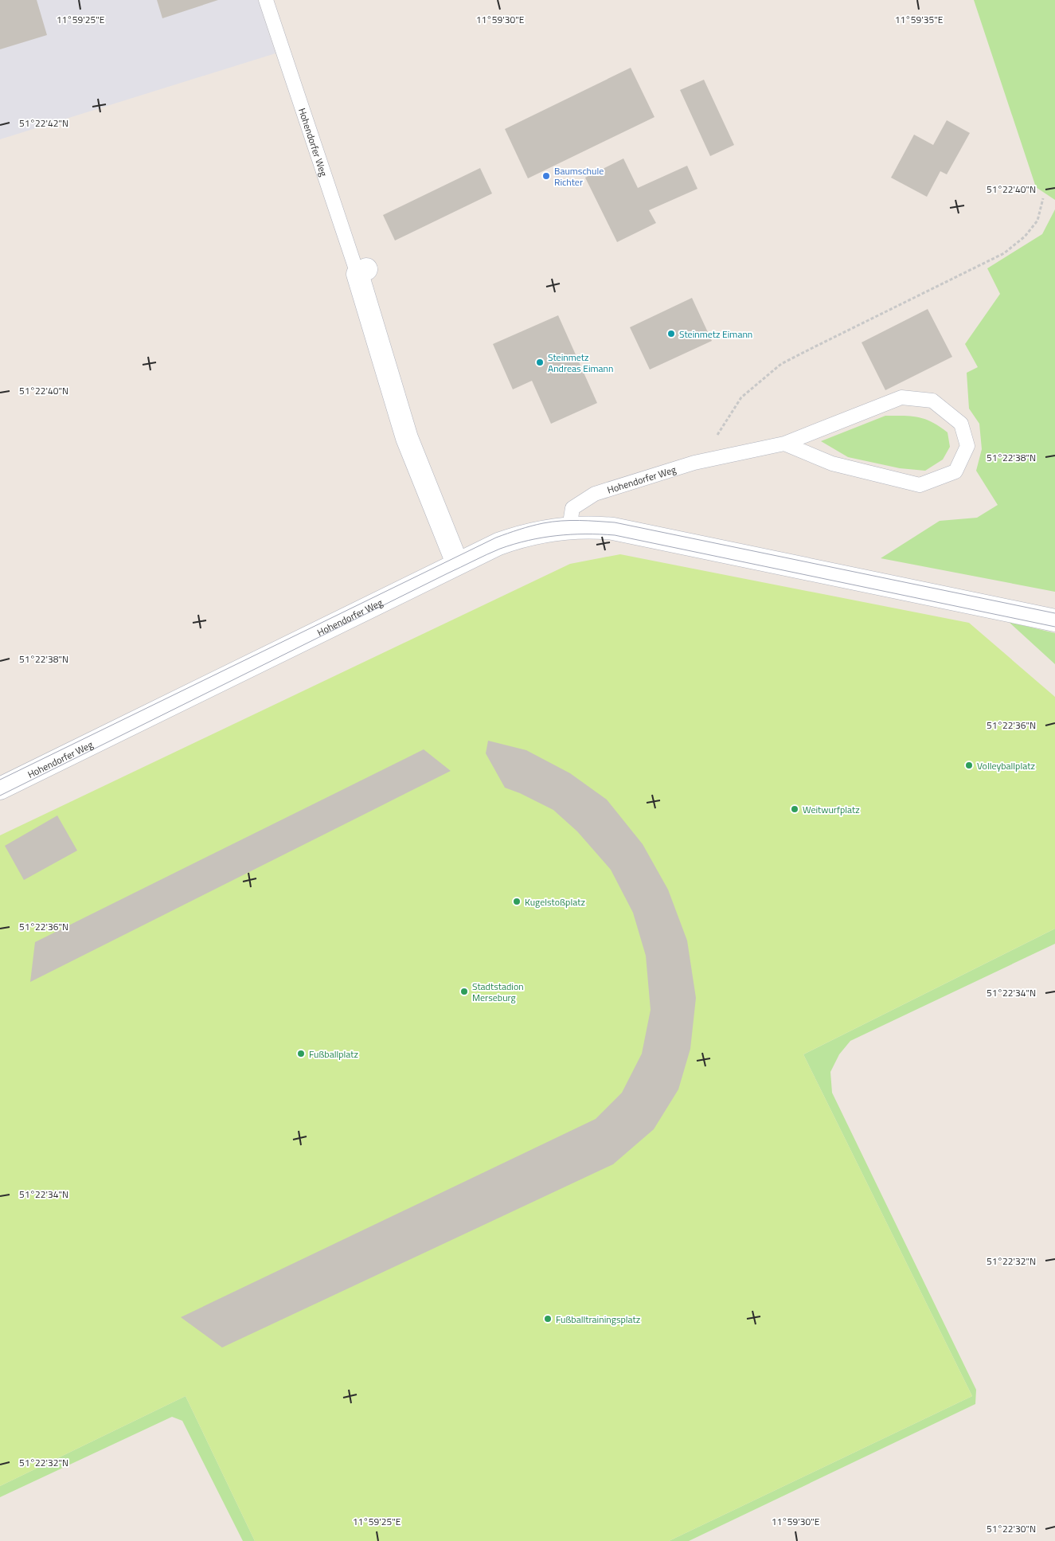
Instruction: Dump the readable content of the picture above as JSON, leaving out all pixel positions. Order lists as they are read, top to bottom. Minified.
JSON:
{"streets":{"street":["Hohendorfer Weg"]},"places":["Baumschule Richter","Steinmetz Eimann","Steinmetz Andreas Eimann","Volleyballplatz","Weitwurfplatz","Kugelstoßplatz","Stadtstadion Merseburg","Fußballplatz","Fußballtrainingsplatz"],"coordinates":["11°59'25\"E","11°59'30\"E","11°59'35\"E","51°22'42\"N","51°22'40\"N","51°22'38\"N","51°22'36\"N","51°22'34\"N","51°22'32\"N","51°22'30\"N"]}
